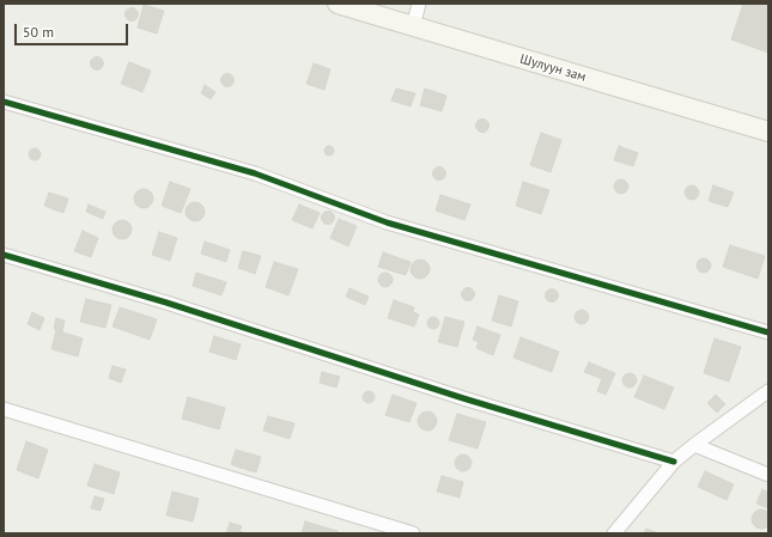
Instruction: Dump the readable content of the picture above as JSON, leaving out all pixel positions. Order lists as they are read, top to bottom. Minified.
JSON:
{"streets":{"street":["Шулуун зам"]},"scale_bar":"50 m"}
